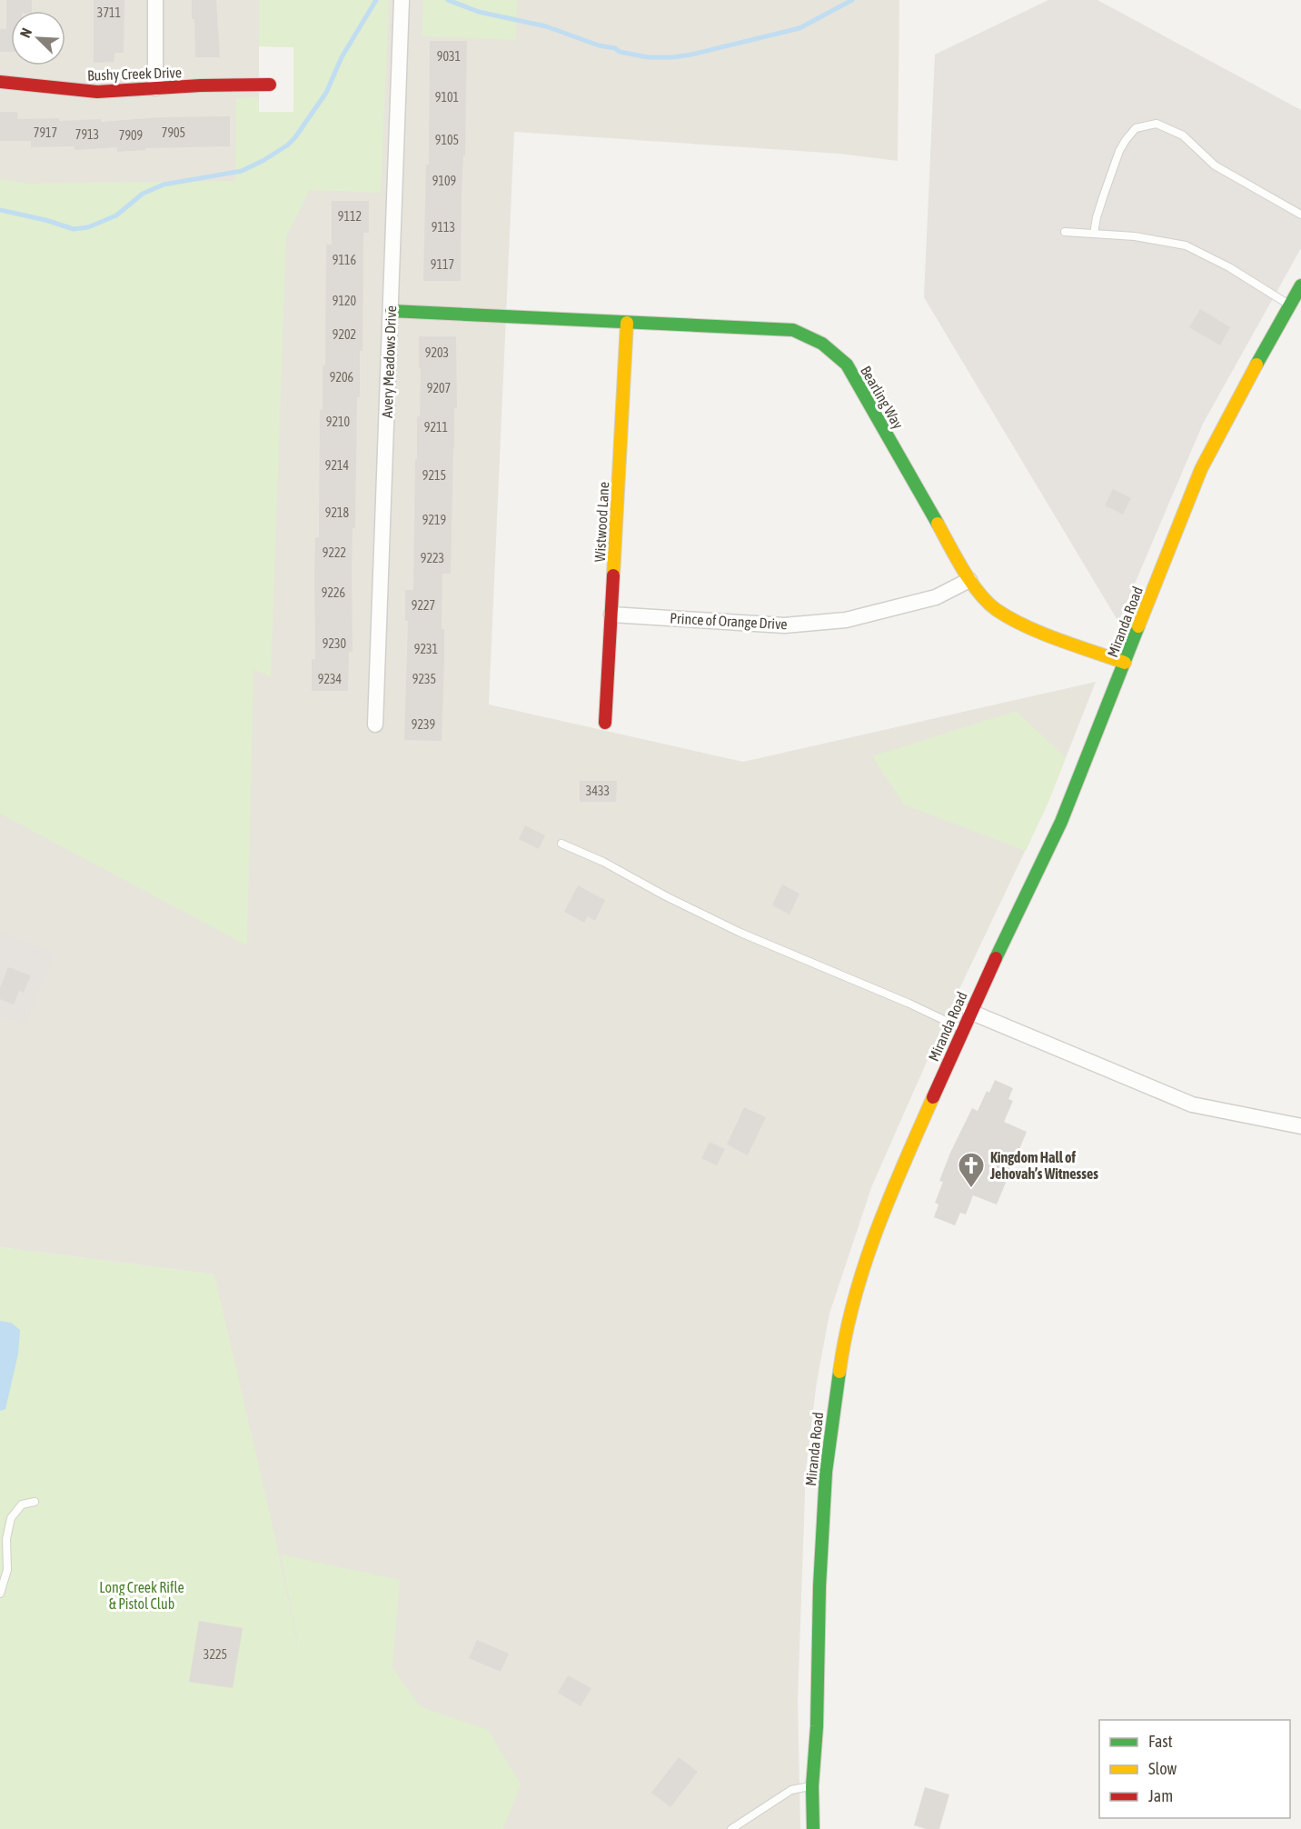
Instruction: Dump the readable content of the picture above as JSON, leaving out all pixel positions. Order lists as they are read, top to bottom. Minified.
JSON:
{"streets":{"street":["Bushy Creek Drive","Avery Meadows Drive","Bearling Way","Wistwood Lane","Prince of Orange Drive","Miranda Road"]},"crossings":[["Avery Meadows Drive","Bearling Way"],["Bearling Way","Wistwood Lane"],["Bearling Way","Prince of Orange Drive"],["Bearling Way","Miranda Road"],["Wistwood Lane","Prince of Orange Drive"]],"parks":["Long Creek Rifle & Pistol Club"],"places":{"church":["Kingdom Hall of Jehovah’s Witnesses"]},"house_numbers":["3711","9031","9101","7917","7905","7913","7909","9105","9109","9112","9113","9116","9117","9120","9202","9203","9206","9207","9210","9211","9214","9215","9218","9219","9222","9223","9226","9227","9230","9231","9234","9235","9239","3433","3225"],"legend":["Fast","Slow","Jam"],"north":"top left"}
